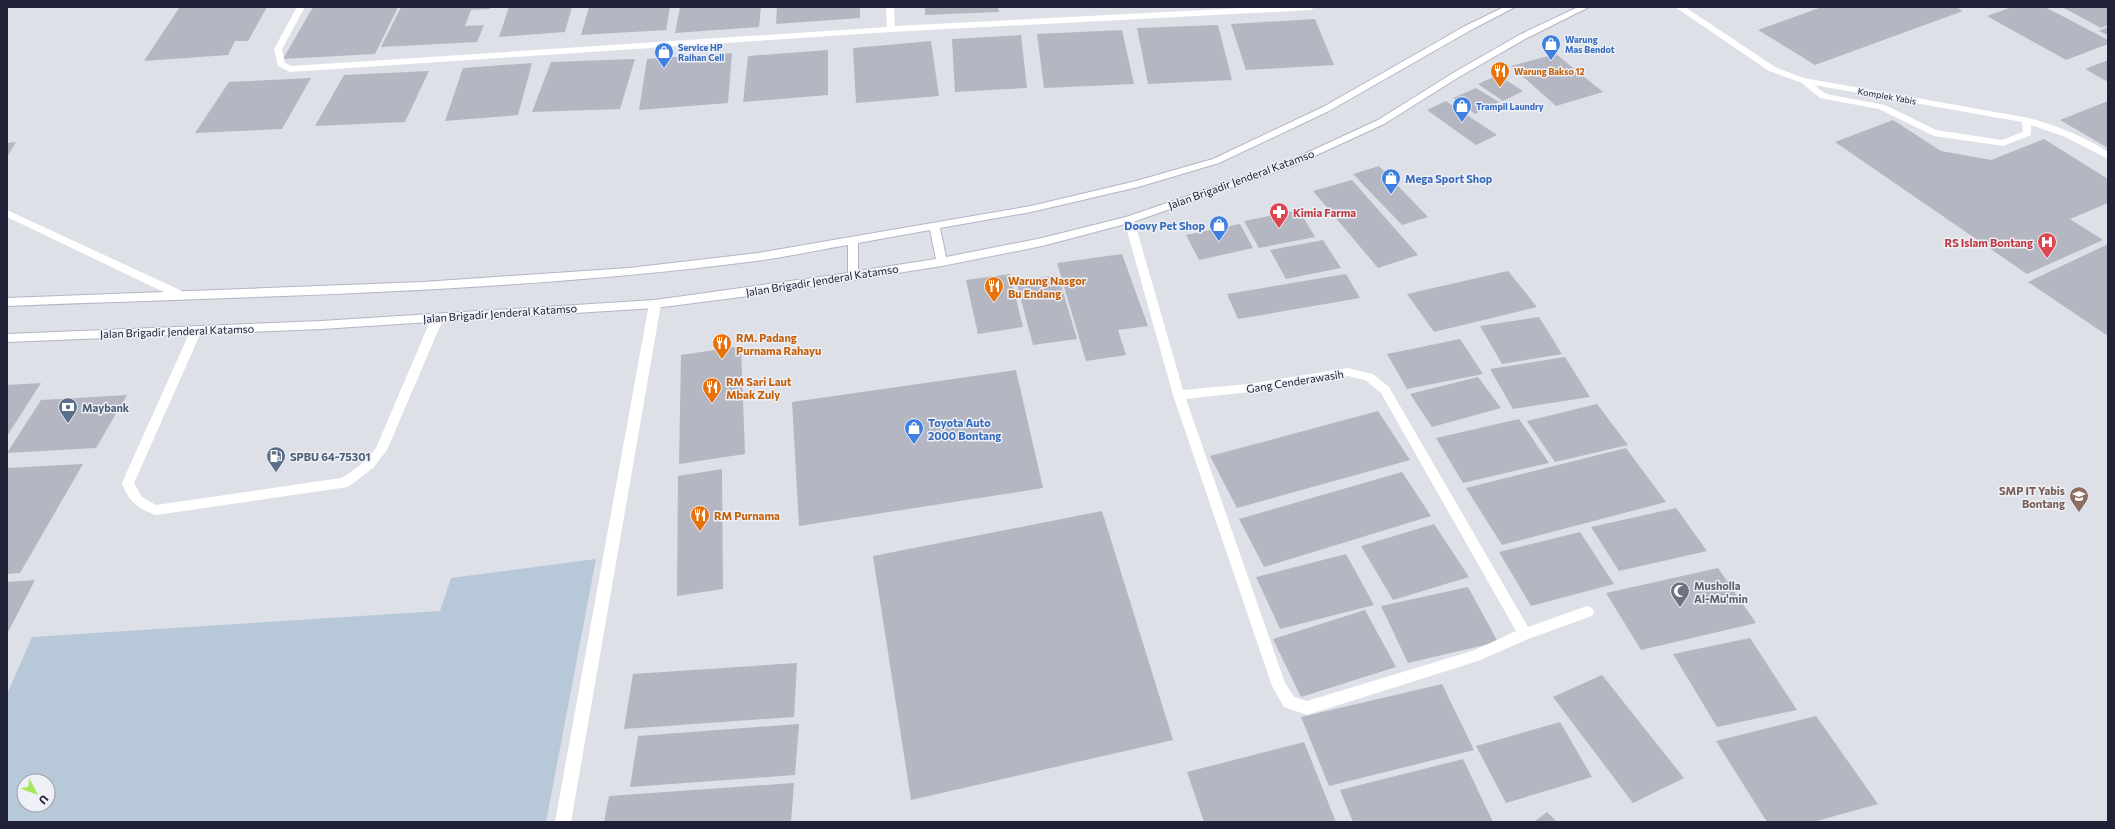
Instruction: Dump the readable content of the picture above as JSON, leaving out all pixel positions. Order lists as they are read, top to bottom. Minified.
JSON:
{"streets":{"main road":["Komplek Yabis","Jalan Brigadir Jenderal Katamso","Gang Cenderawasih"]},"places":{"shop":["Warung Mas Bendot","Service HP Raihan Cell","Trampil Laundry","Mega Sport Shop","Doovy Pet Shop","Toyota Auto 2000 Bontang"],"restaurant":["Warung Bakso 12","Warung Nasgor Bu Endang","RM. Padang Purnama Rahayu","RM Sari Laut Mbak Zuly","RM Purnama"],"pharmacy":["Kimia Farma"],"hospital":["RS Islam Bontang"],"bank":["Maybank"],"fuel station":["SPBU 64-75301"],"school or university":["SMP IT Yabis Bontang"],"mosque":["Musholla Al-Mu'min"]},"north":"bottom right"}
